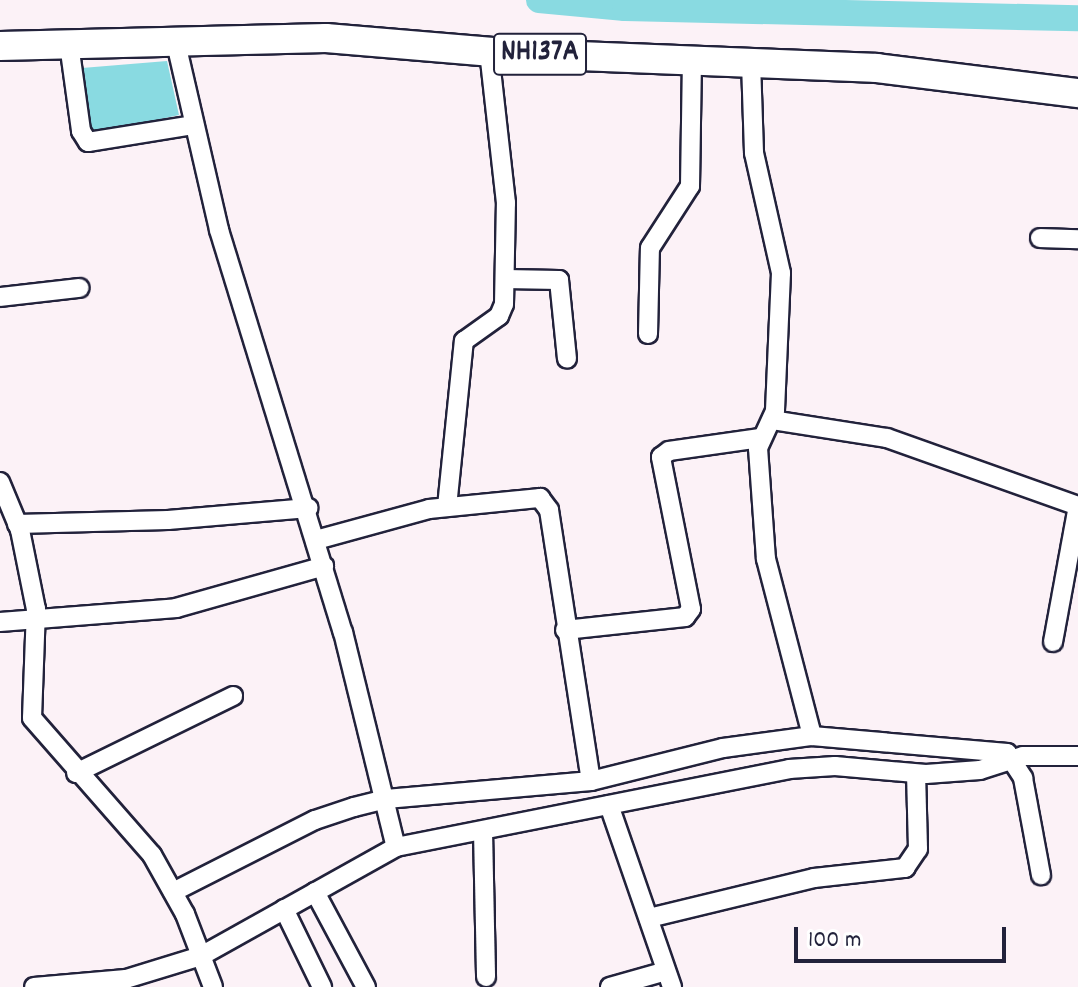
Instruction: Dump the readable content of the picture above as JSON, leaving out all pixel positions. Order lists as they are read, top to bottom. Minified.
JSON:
{"streets":{"highway":["NH137A"]},"scale_bar":"100 m"}
